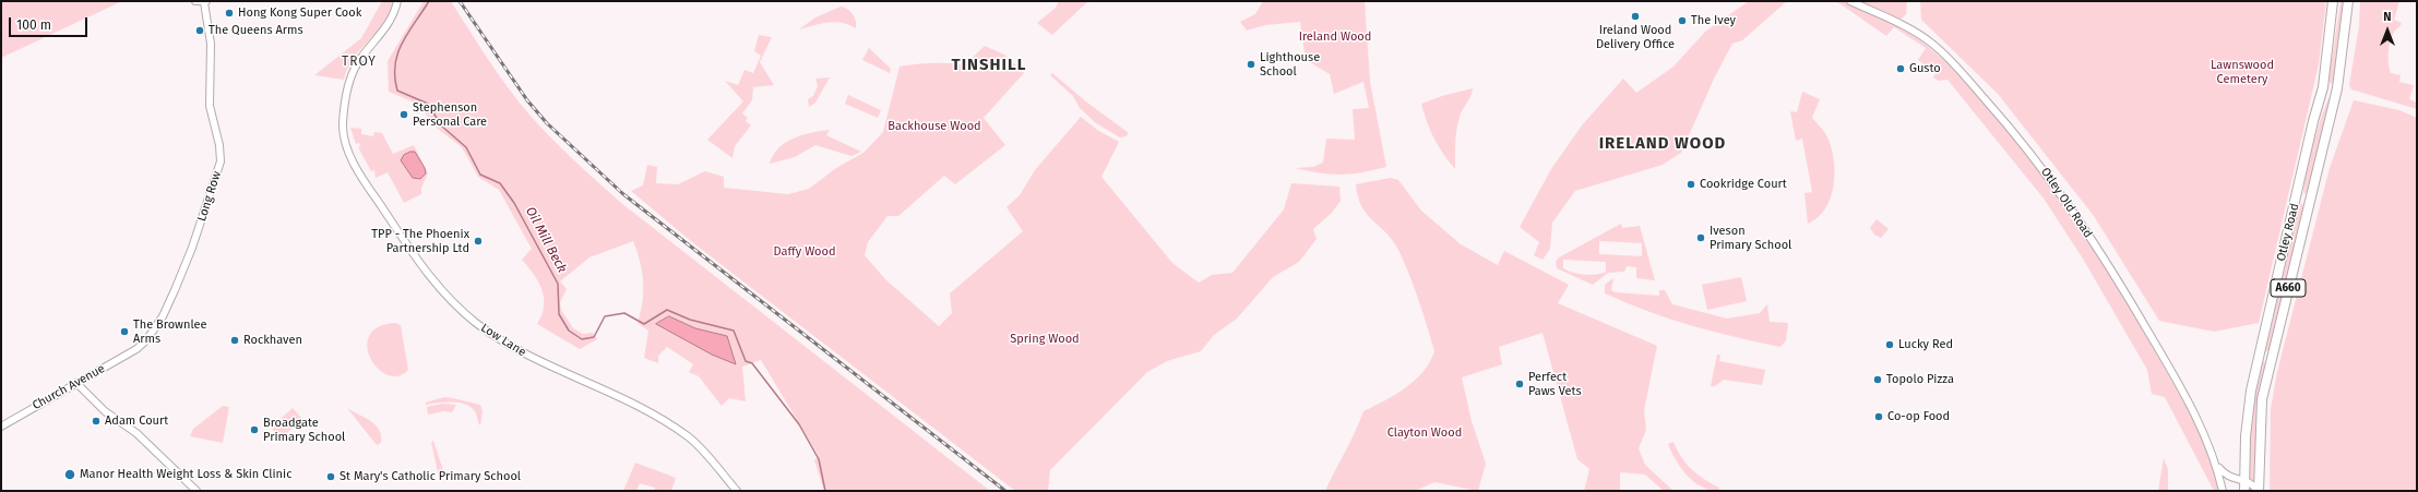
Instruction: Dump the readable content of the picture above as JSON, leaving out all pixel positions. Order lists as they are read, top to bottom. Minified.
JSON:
{"streets":{"highway":["Otley Road","A660"],"street":["Long Row","Otley Old Road","Low Lane","Church Avenue"]},"crossings":[["Long Row","Church Avenue"],["Otley Old Road","Otley Road"]],"districts":["TROY","TINSHILL","IRELAND WOOD"],"water":["Oil Mill Beck"],"parks":["Ireland Wood","Lawnswood Cemetery","Backhouse Wood","Daffy Wood","Spring Wood","Clayton Wood"],"places":["Hong Kong Super Cook","Ireland Wood Delivery Office","The Ivey","The Queens Arms","Lighthouse School","Gusto","Stephenson Personal Care","Cookridge Court","Iveson Primary School","TPP - The Phoenix Partnership Ltd","The Brownlee Arms","Rockhaven","Lucky Red","Topolo Pizza","Perfect Paws Vets","Co-op Food","Adam Court","Broadgate Primary School","Manor Health Weight Loss & Skin Clinic","St Mary's Catholic Primary School"],"scale_bar":"100 m","north":"top"}
